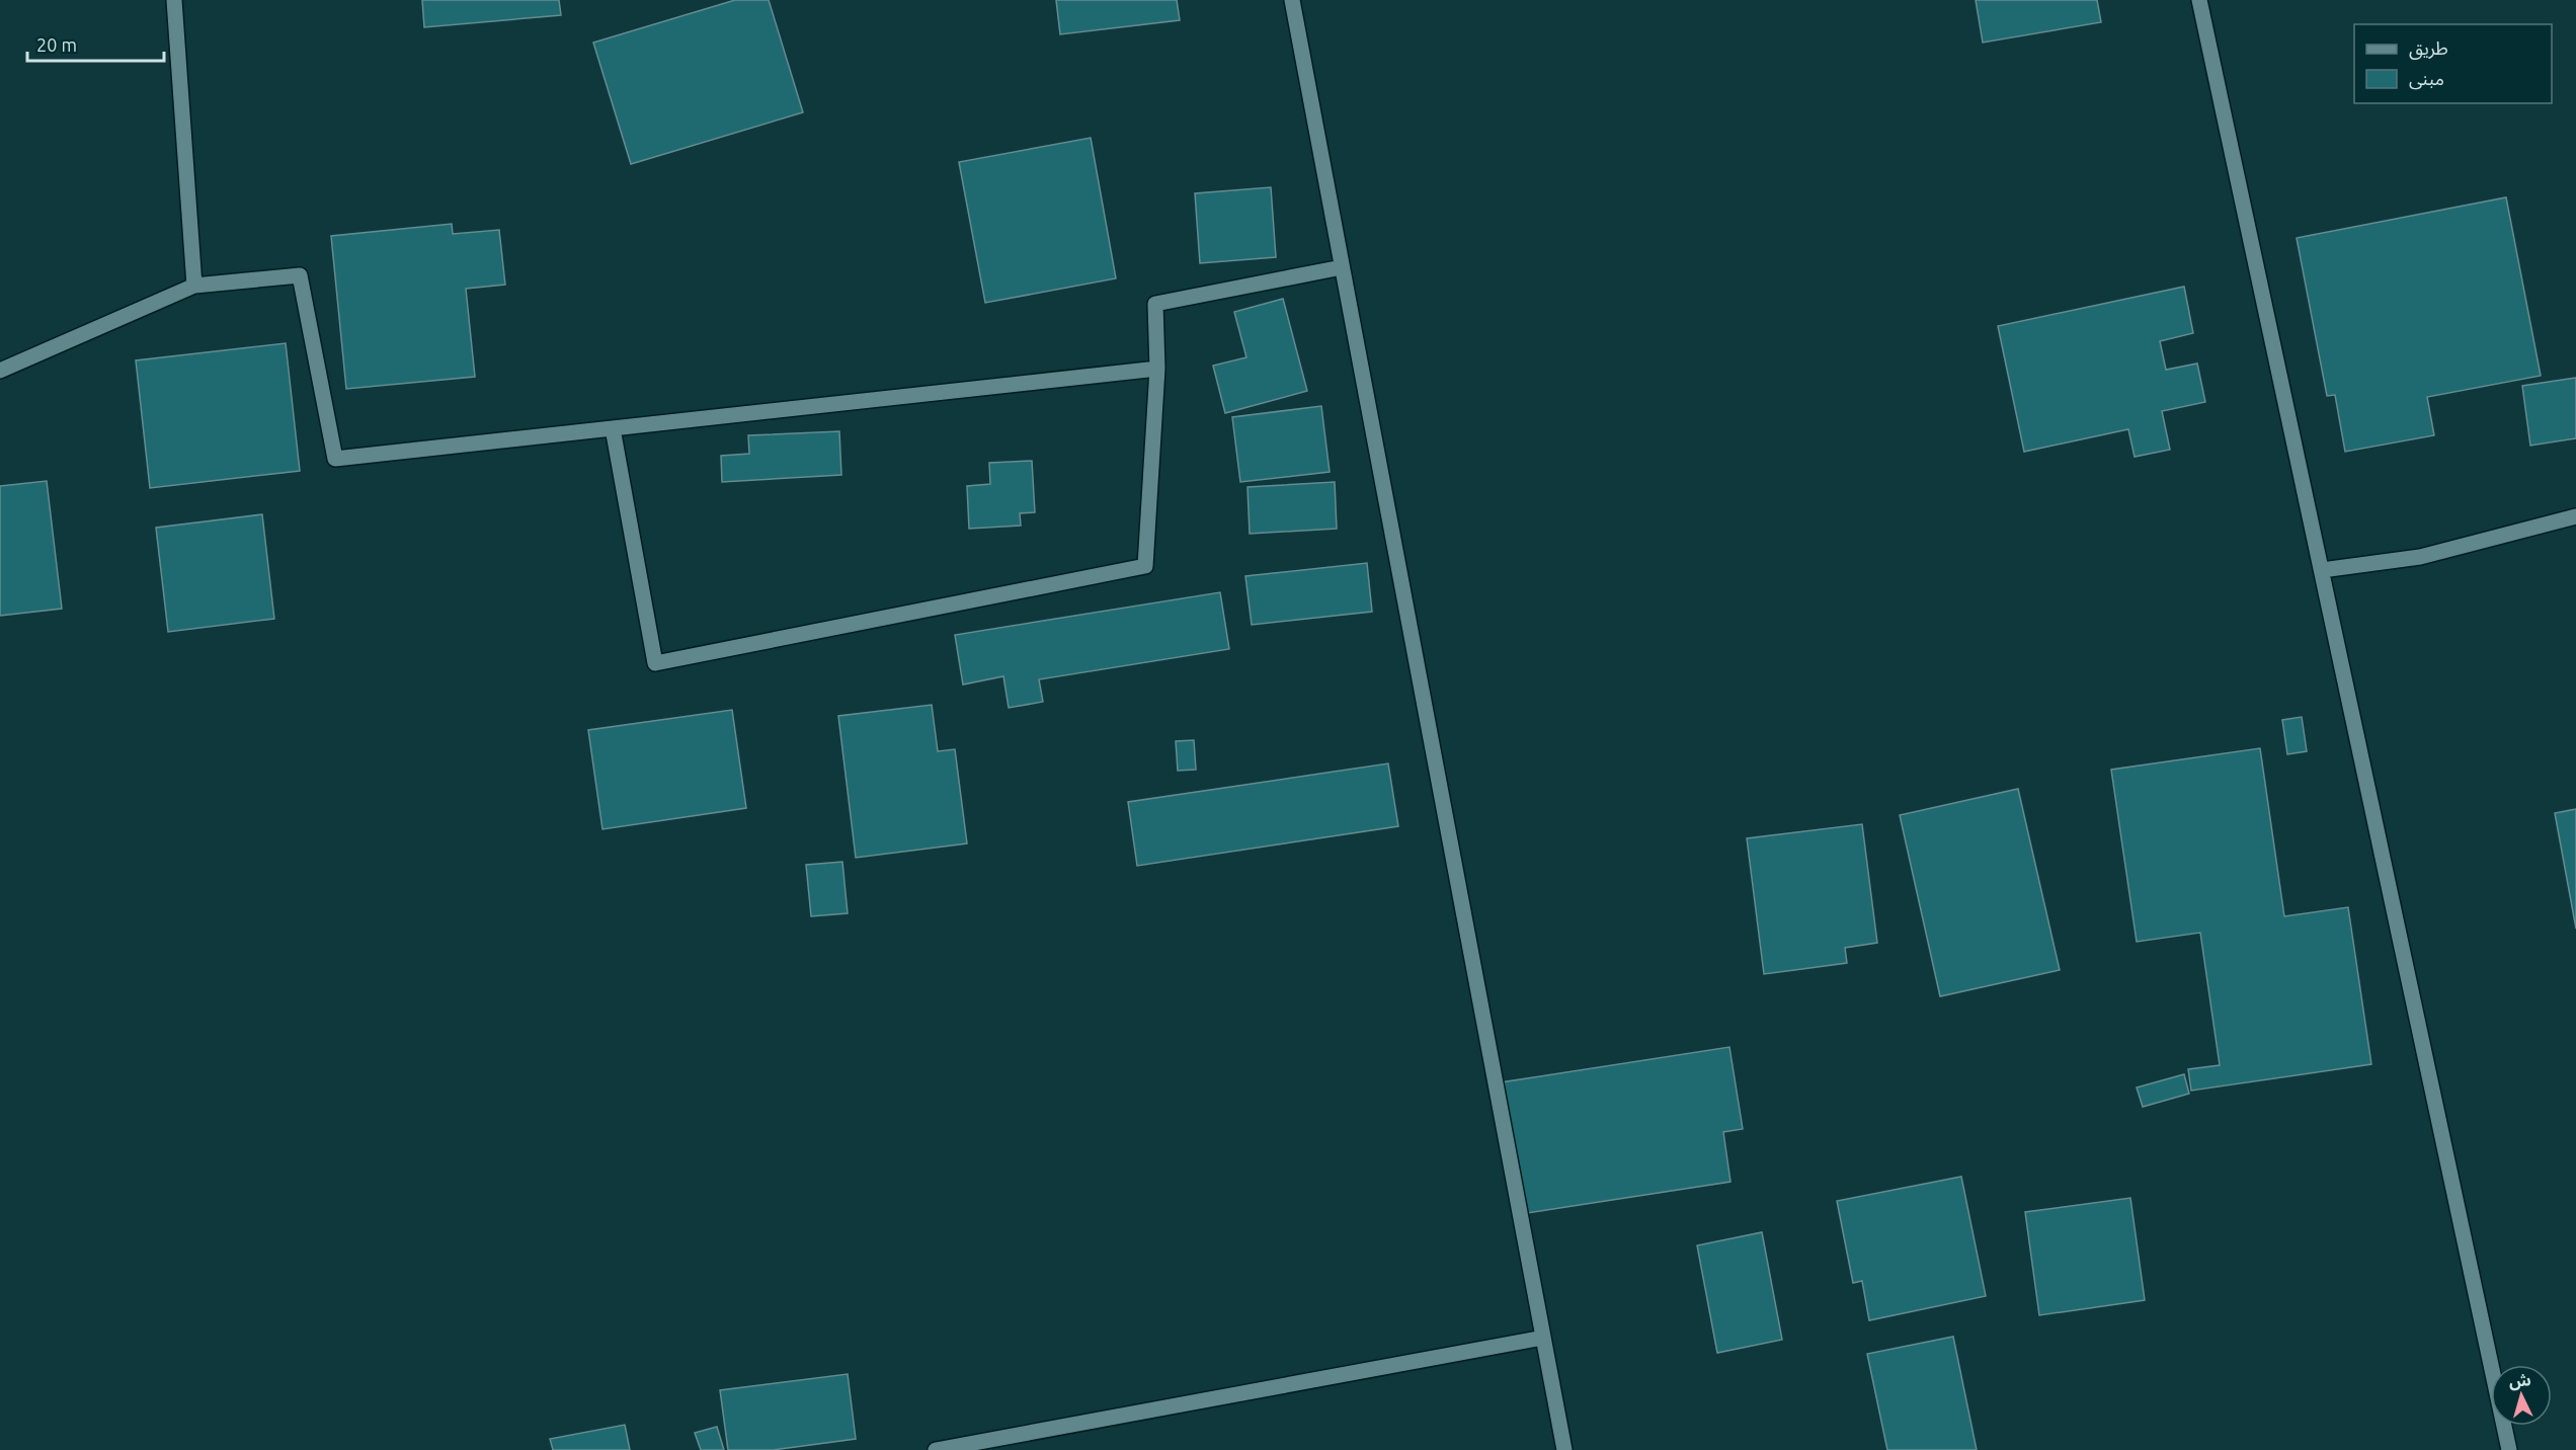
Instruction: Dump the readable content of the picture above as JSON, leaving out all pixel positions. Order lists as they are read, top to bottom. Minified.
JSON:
{"legend":["طريق","مبنى"],"scale_bar":"20 m","north":"top"}
